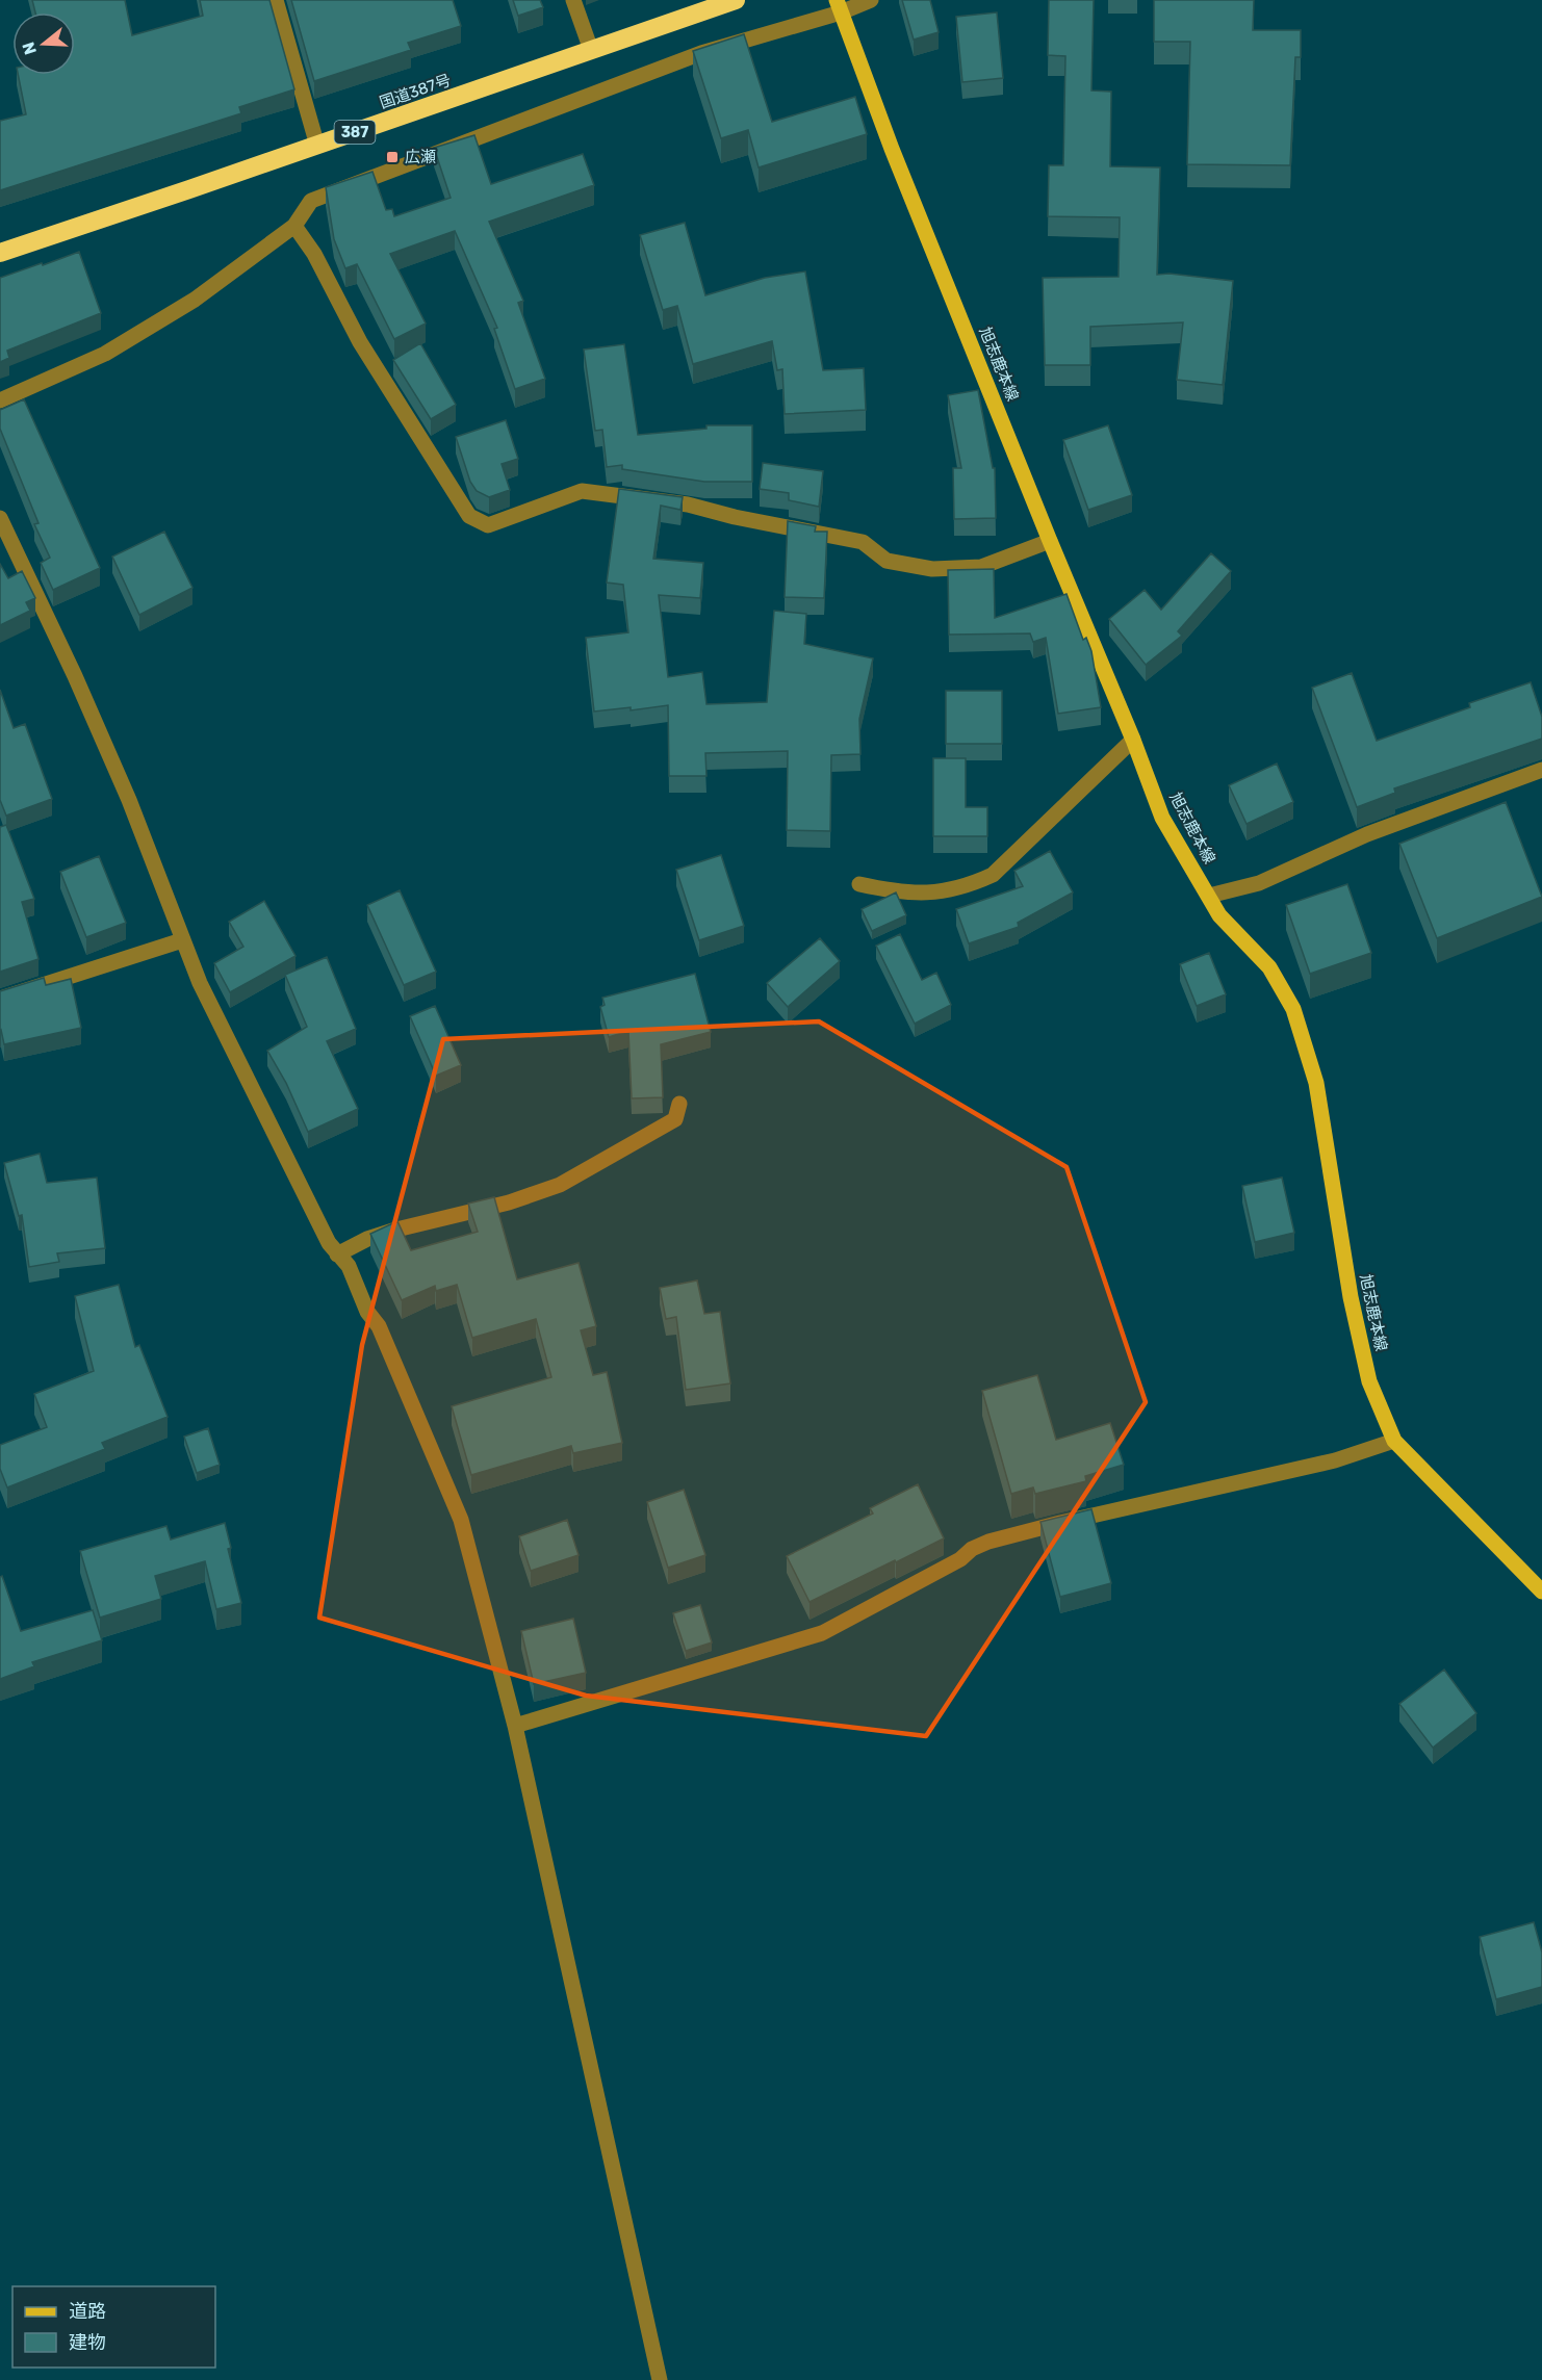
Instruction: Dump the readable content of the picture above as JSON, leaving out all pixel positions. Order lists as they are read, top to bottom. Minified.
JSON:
{"streets":{"highway":["国道387号","387"],"main road":["旭志鹿本線"]},"places":{"transit":["広瀬"]},"legend":["道路","建物"],"north":"left"}
